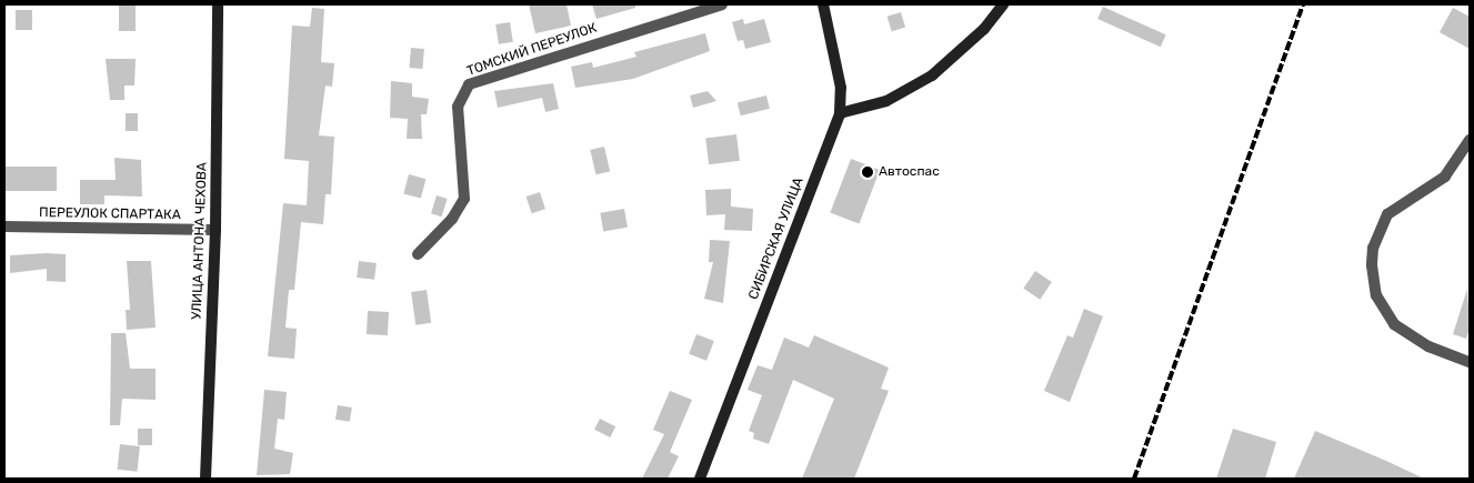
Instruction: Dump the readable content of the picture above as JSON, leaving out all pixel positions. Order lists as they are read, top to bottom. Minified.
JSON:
{"streets":{"street":["ТОМСКИЙ ПЕРЕУЛОК","ПЕРЕУЛОК СПАРТАКА","СИБИРСКАЯ УЛИЦА","УЛИЦА АНТОНА ЧЕХОВА"]},"crossings":[["ПЕРЕУЛОК СПАРТАКА","УЛИЦА АНТОНА ЧЕХОВА"]],"places":["Автоспас"]}
